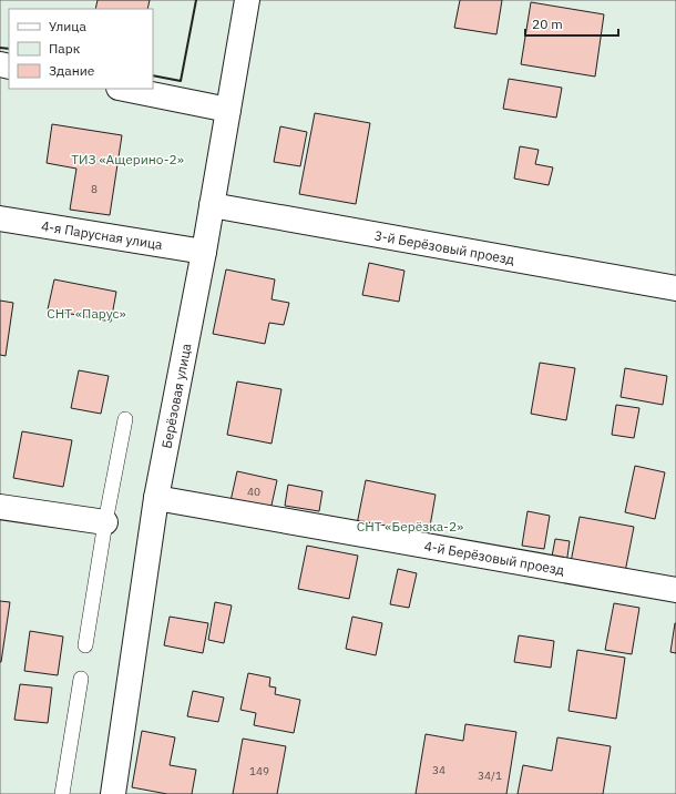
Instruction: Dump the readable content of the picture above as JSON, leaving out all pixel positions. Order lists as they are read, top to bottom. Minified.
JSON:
{"streets":{"street":["4-я Парусная улица","3-й Берёзовый проезд","Берёзовая улица","4-й Берёзовый проезд"]},"crossings":[["4-я Парусная улица","Берёзовая улица"],["3-й Берёзовый проезд","Берёзовая улица"],["Берёзовая улица","4-й Берёзовый проезд"]],"parks":["ТИЗ «Ащерино-2»","СНТ «Парус»","СНТ «Берёзка-2»"],"house_numbers":["8","40","34","149","34/1"],"legend":["Улица","Парк","Здание"],"scale_bar":"20 m"}
